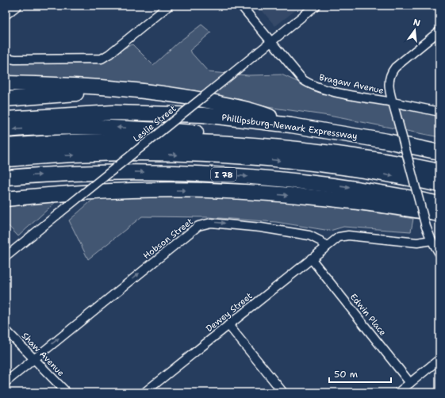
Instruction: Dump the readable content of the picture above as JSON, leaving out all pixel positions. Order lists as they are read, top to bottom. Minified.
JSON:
{"streets":{"highway":["Phillipsburg-Newark Expressway","I 78"],"street":["Bragaw Avenue","Leslie Street","Hobson Street","Dewey Street","Edwin Place","Shaw Avenue"]},"crossings":[["Bragaw Avenue","Leslie Street"],["Hobson Street","Dewey Street"],["Hobson Street","Shaw Avenue"],["Dewey Street","Edwin Place"]],"one_way":["Hobson Street"],"scale_bar":"50 m","north":"top"}
